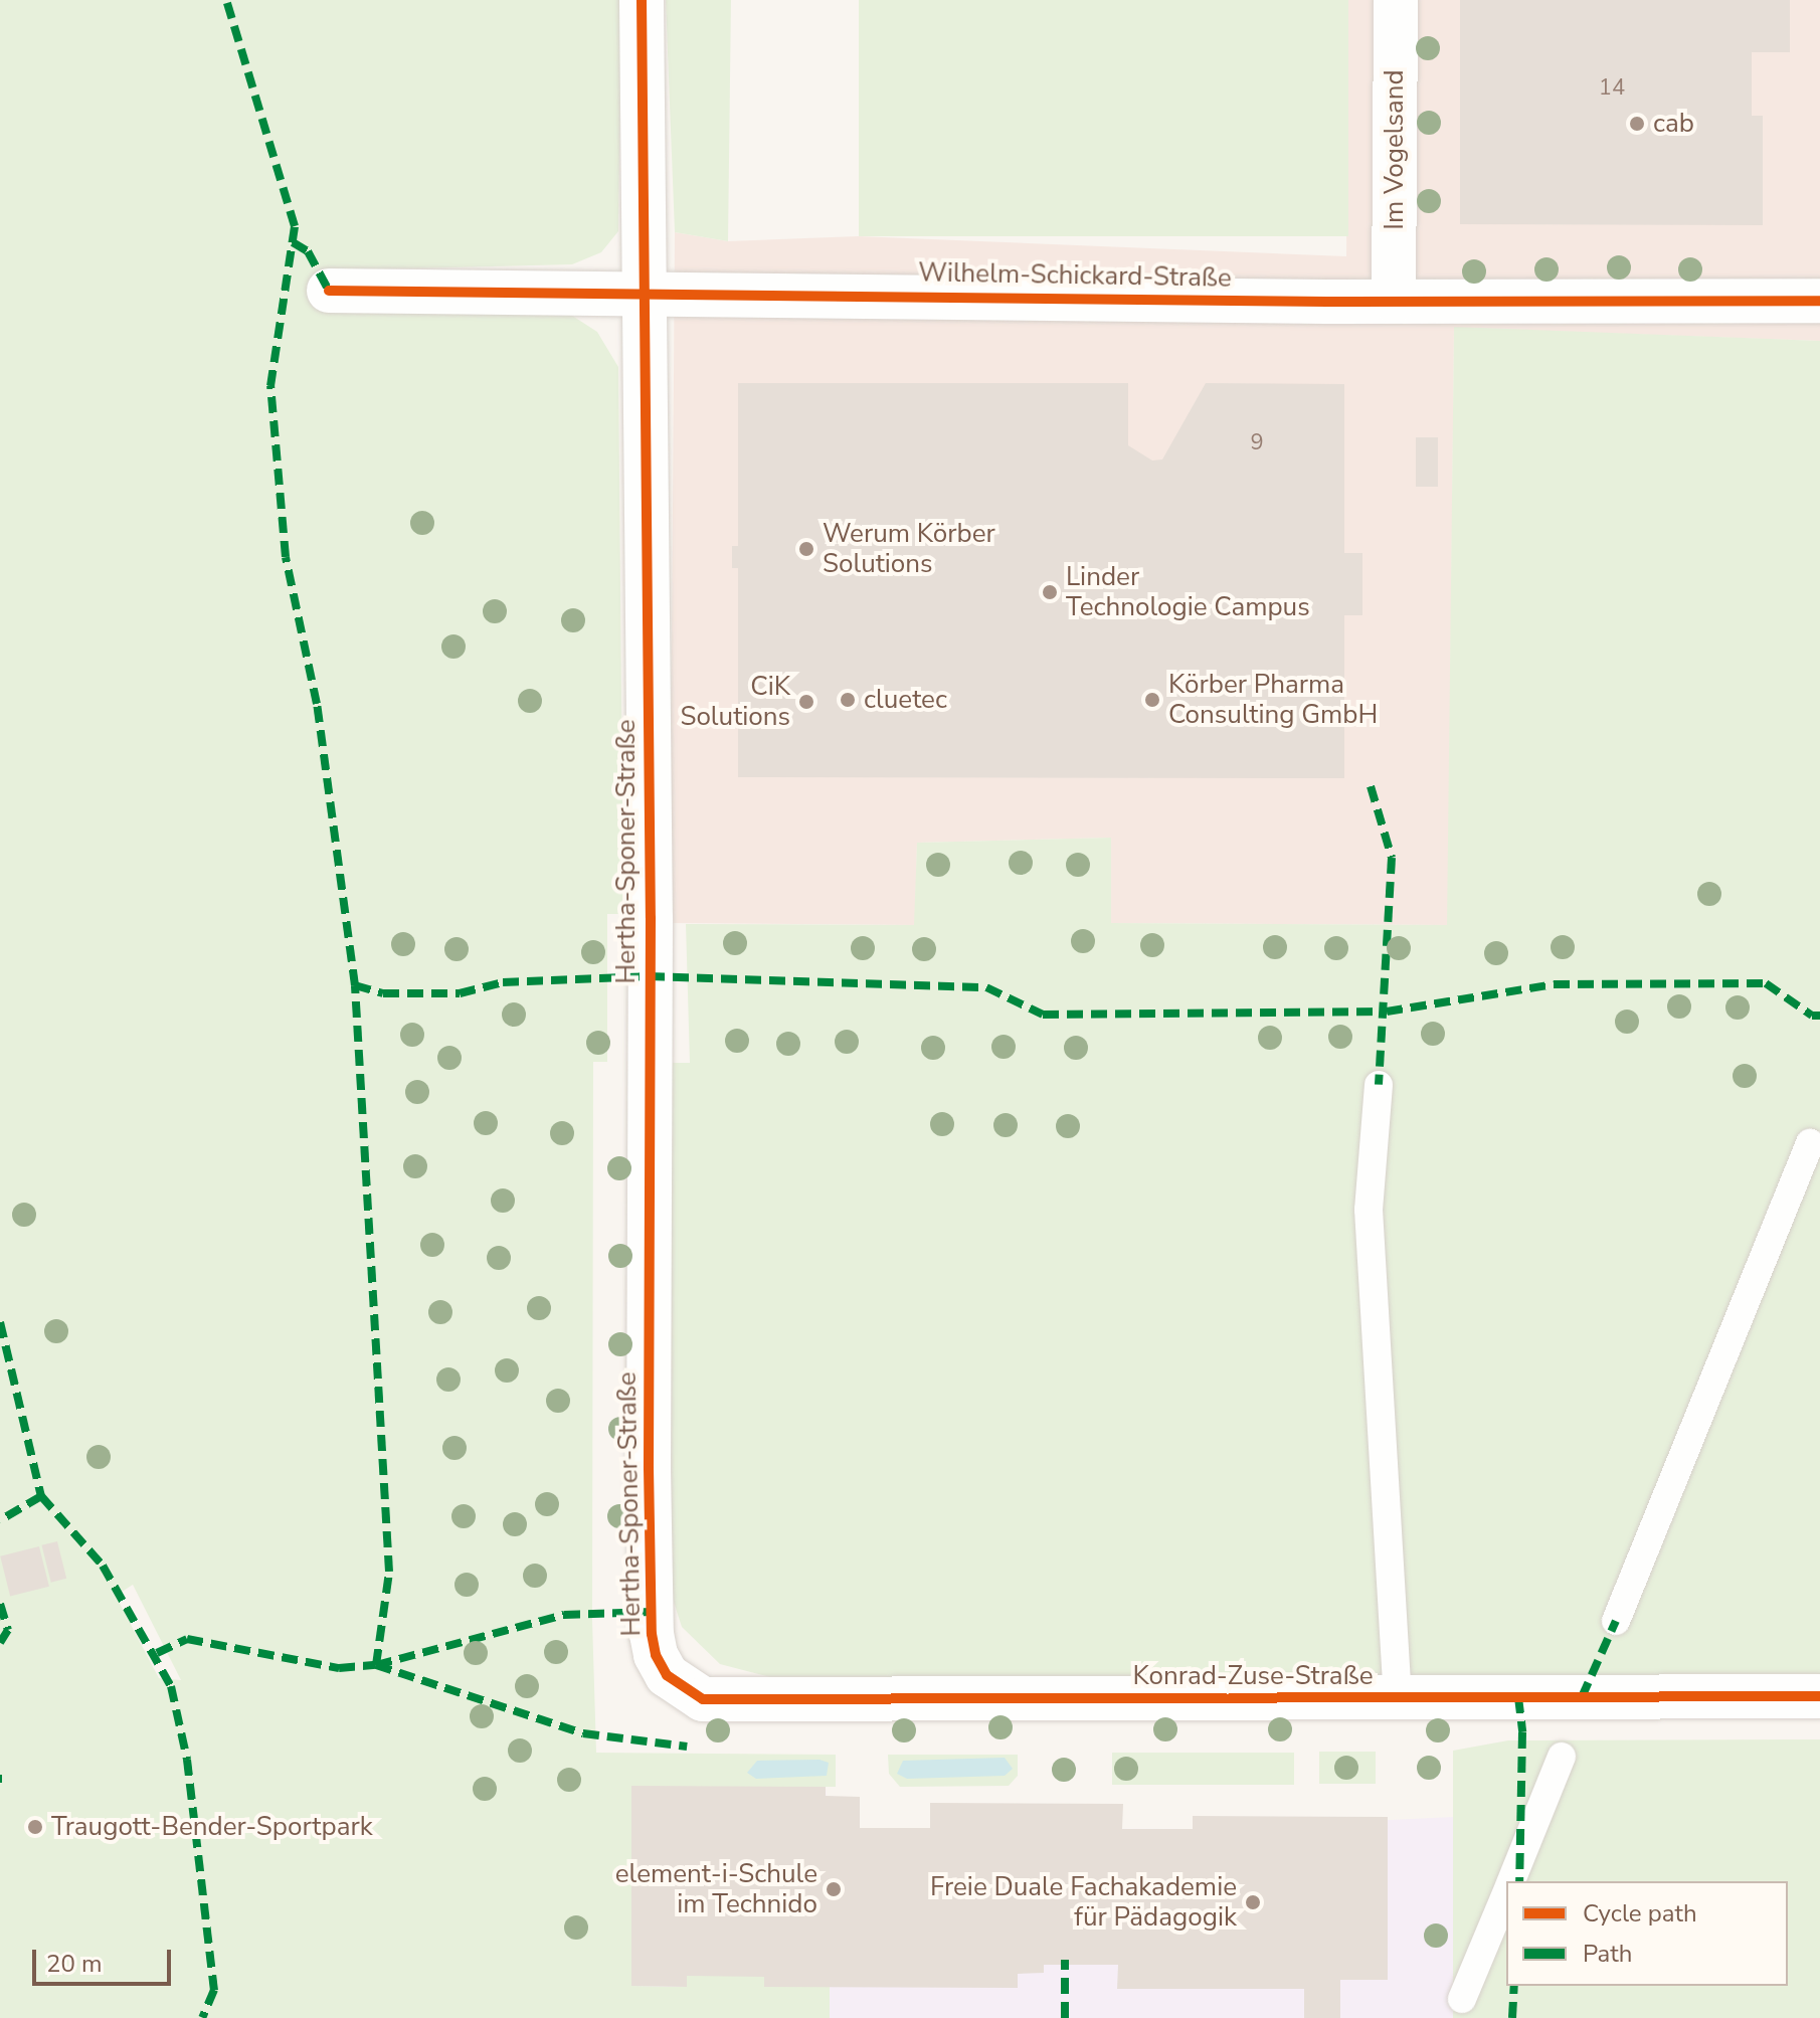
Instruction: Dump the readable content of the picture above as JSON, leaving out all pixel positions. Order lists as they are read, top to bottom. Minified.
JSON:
{"streets":{"street":["Im Vogelsand","Wilhelm-Schickard-Straße","Hertha-Sponer-Straße","Konrad-Zuse-Straße"]},"crossings":[["Im Vogelsand","Wilhelm-Schickard-Straße"],["Wilhelm-Schickard-Straße","Hertha-Sponer-Straße"],["Hertha-Sponer-Straße","Konrad-Zuse-Straße"]],"places":["cab","Werum Körber Solutions","Linder Technologie Campus","cluetec","Körber Pharma Consulting GmbH","CiK Solutions","Traugott-Bender-Sportpark","element-i-Schule im Technido","Freie Duale Fachakademie für Pädagogik"],"house_numbers":["14","9"],"legend":["Cycle path","Path"],"scale_bar":"20 m"}
